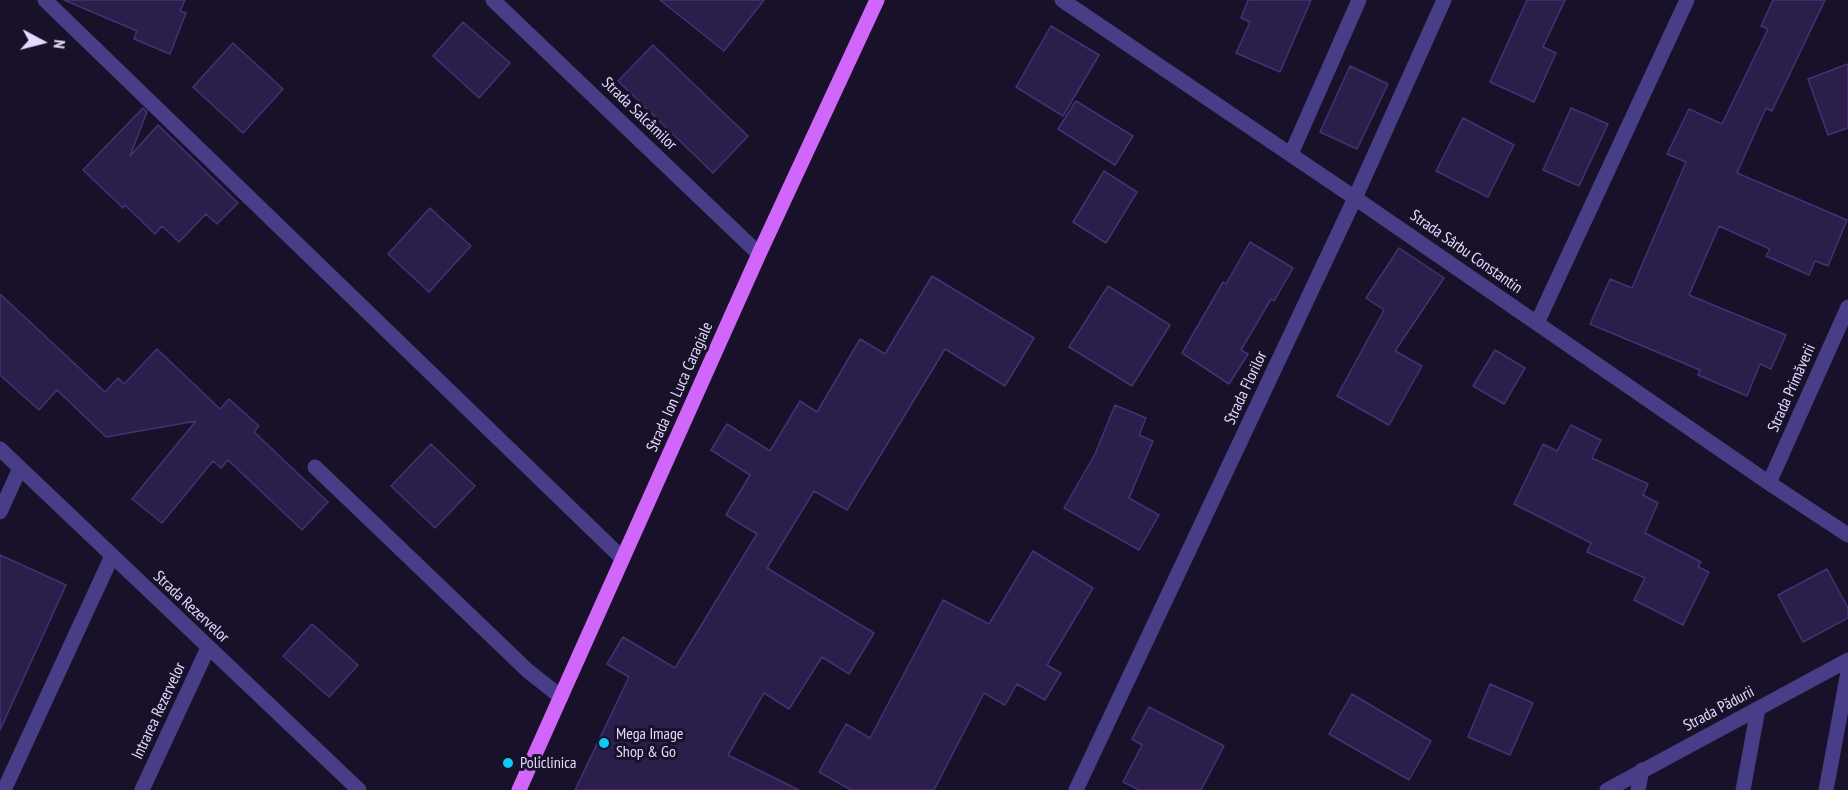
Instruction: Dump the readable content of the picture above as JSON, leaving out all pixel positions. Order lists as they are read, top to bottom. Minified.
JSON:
{"streets":{"main road":["Strada Ion Luca Caragiale"],"street":["Strada Salcâmilor","Strada Sârbu Constantin","Strada Florilor","Strada Primăverii","Strada Rezervelor","Strada Pădurii","Intrarea Rezervelor"]},"crossings":[["Strada Salcâmilor","Strada Ion Luca Caragiale"],["Strada Sârbu Constantin","Strada Florilor"],["Strada Sârbu Constantin","Strada Primăverii"],["Strada Rezervelor","Intrarea Rezervelor"]],"places":["Mega Image Shop & Go","Policlinica"],"north":"right"}
